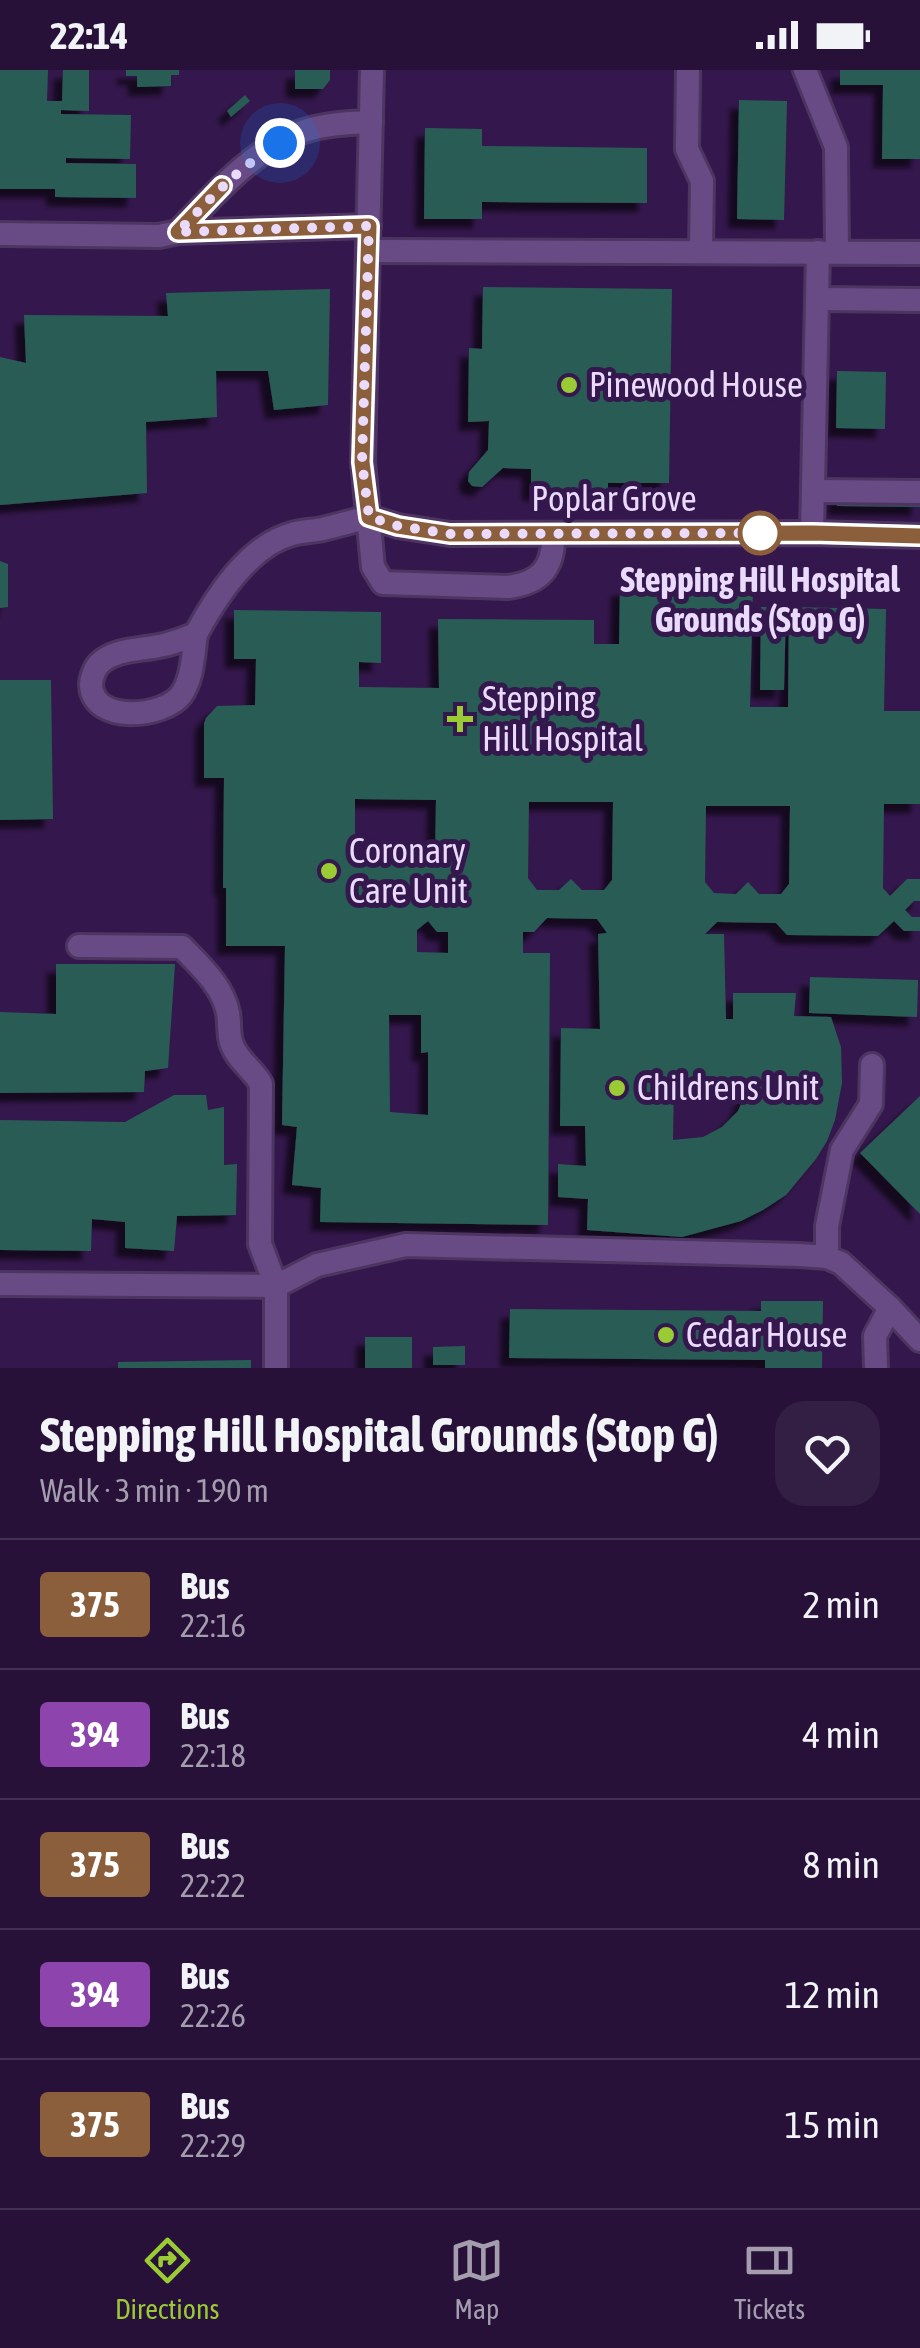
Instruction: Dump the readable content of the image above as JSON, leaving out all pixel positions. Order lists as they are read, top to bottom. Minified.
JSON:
{"streets":{"lane":["Poplar Grove"]},"places":{"other":["Pinewood House","Stepping Hill Hospital Grounds (Stop G)","Coronary Care Unit","Childrens Unit","Cedar House"],"health":["Stepping Hill Hospital"]},"lines":["bus line 375"],"page":{"status":"22:14","heading":["Stepping Hill Hospital Grounds (Stop G)","Walk · 3 min · 190 m"],"list":[{"mark":"375","name":"Bus","note":"22:16","value":"2 min"},{"mark":"394","name":"Bus","note":"22:18","value":"4 min"},{"mark":"375","name":"Bus","note":"22:22","value":"8 min"},{"mark":"394","name":"Bus","note":"22:26","value":"12 min"},{"mark":"375","name":"Bus","note":"22:29","value":"15 min"}],"tabs":["Directions","Map","Tickets"]}}
